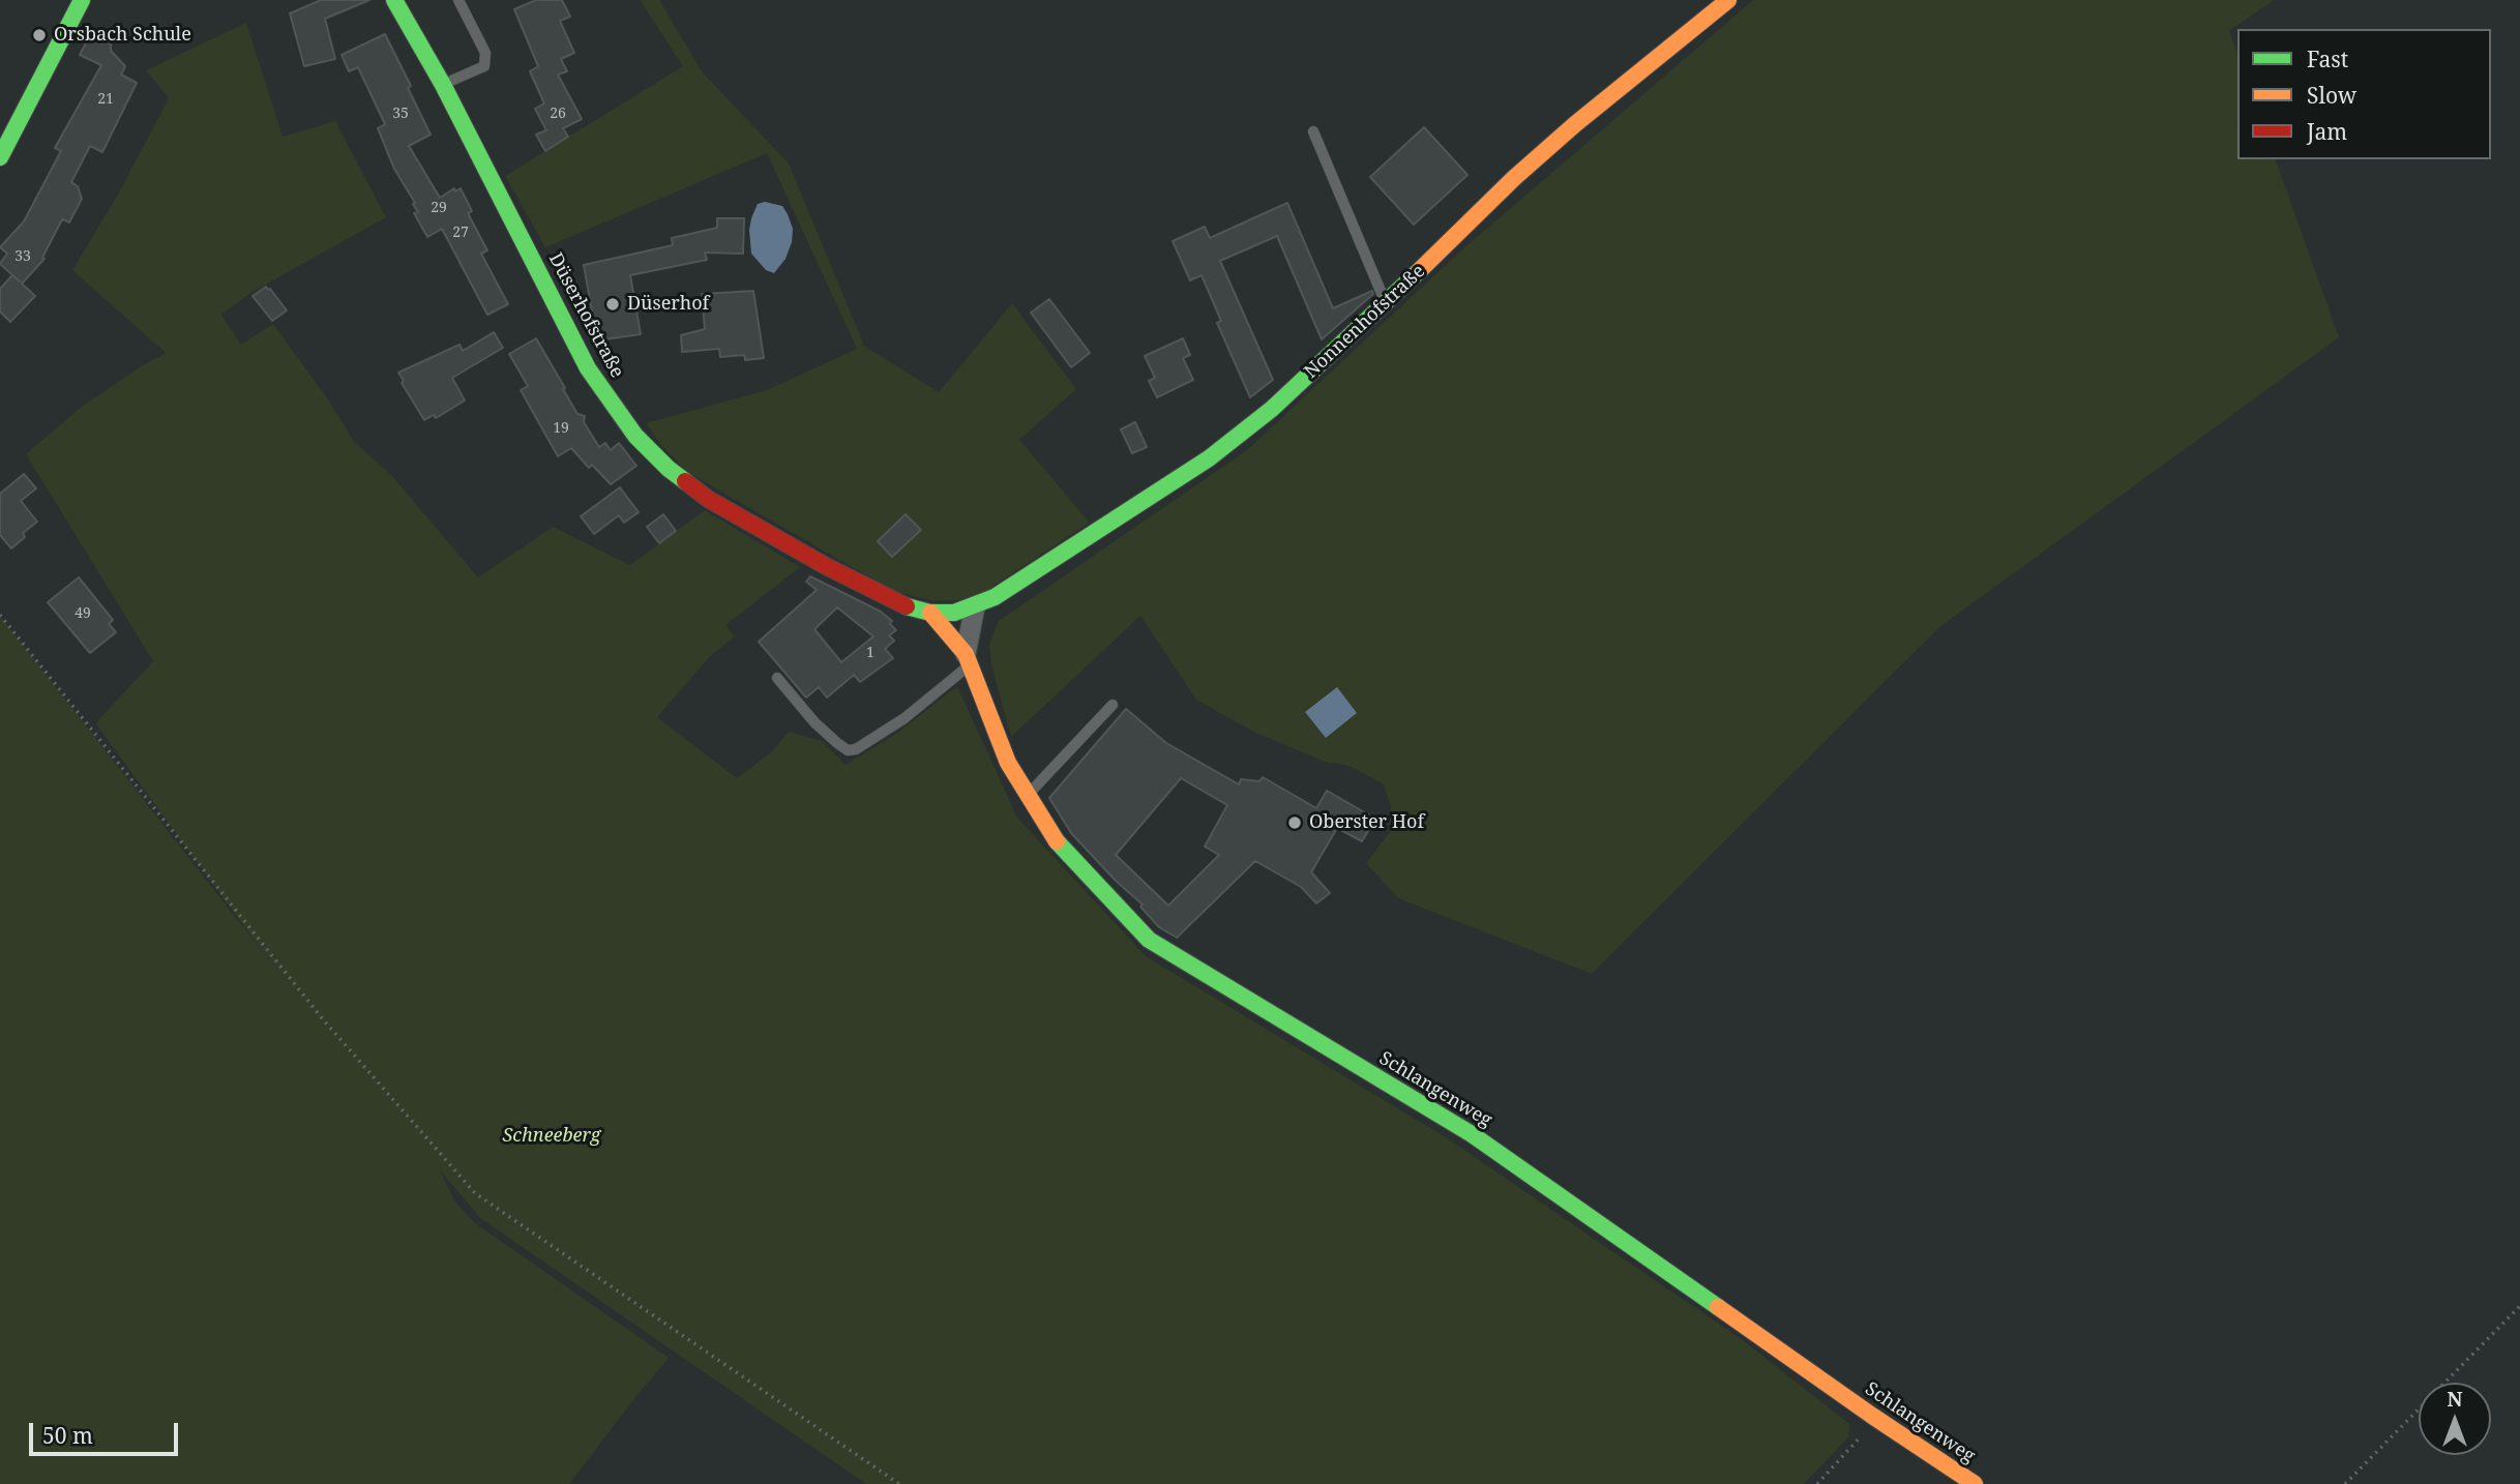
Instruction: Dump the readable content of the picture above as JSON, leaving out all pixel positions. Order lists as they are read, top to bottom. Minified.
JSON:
{"streets":{"street":["Düserhofstraße","Nonnenhofstraße","Schlangenweg"]},"crossings":[["Düserhofstraße","Nonnenhofstraße"]],"parks":["Schneeberg"],"places":["Orsbach Schule","Düserhof","Oberster Hof"],"house_numbers":["21","35","26","29","27","33","19","49","1"],"legend":["Fast","Slow","Jam"],"scale_bar":"50 m","north":"top"}
